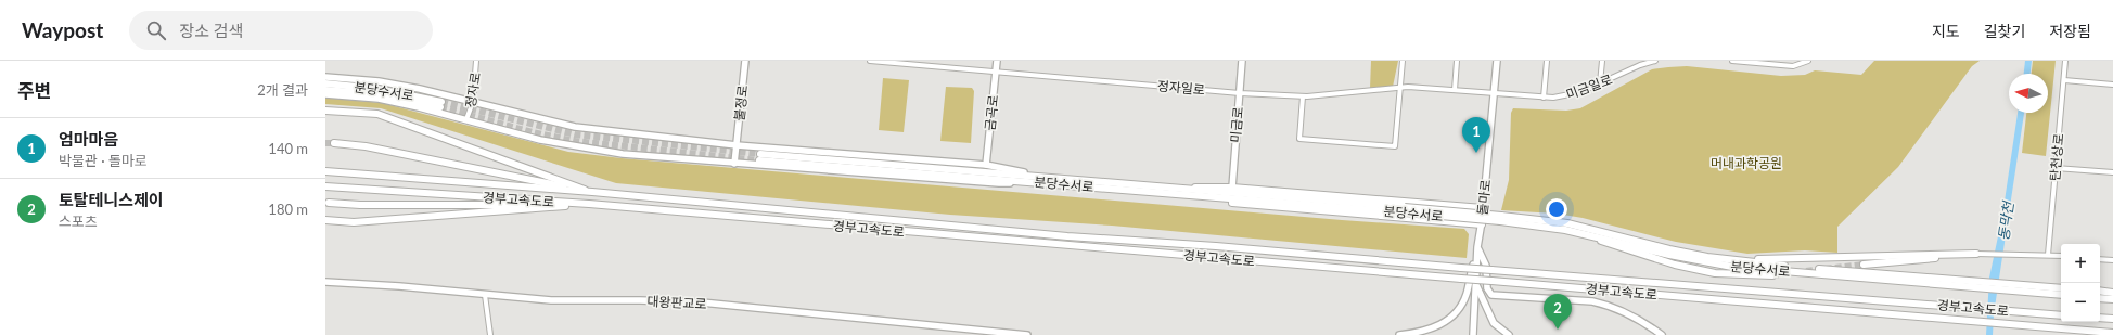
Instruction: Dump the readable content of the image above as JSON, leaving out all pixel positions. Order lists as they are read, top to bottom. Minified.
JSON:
{"streets":{"highway":["분당수서로","경부고속도로"],"main road":["불정로","금곡로","미금로","돌마로","대왕판교로"],"street":["미금일로","정자일로","정자로","탄천상로"]},"crossings":[["미금일로","정자일로"],["미금일로","돌마로"],["정자일로","금곡로"],["정자일로","미금로"],["정자일로","돌마로"]],"water":["동막천"],"parks":["머내과학공원"],"north":"left","page":{"header":"Waypost","search":"장소 검색","nav":["지도","길찾기","저장됨"],"heading":["주변","2개 결과"],"list":[{"mark":"1","name":"엄마마음","note":"박물관 · 돌마로","value":"140 m"},{"mark":"2","name":"토탈테니스제이","note":"스포츠","value":"180 m"}],"pins":["1","2"],"map_buttons":["+","−"]}}
